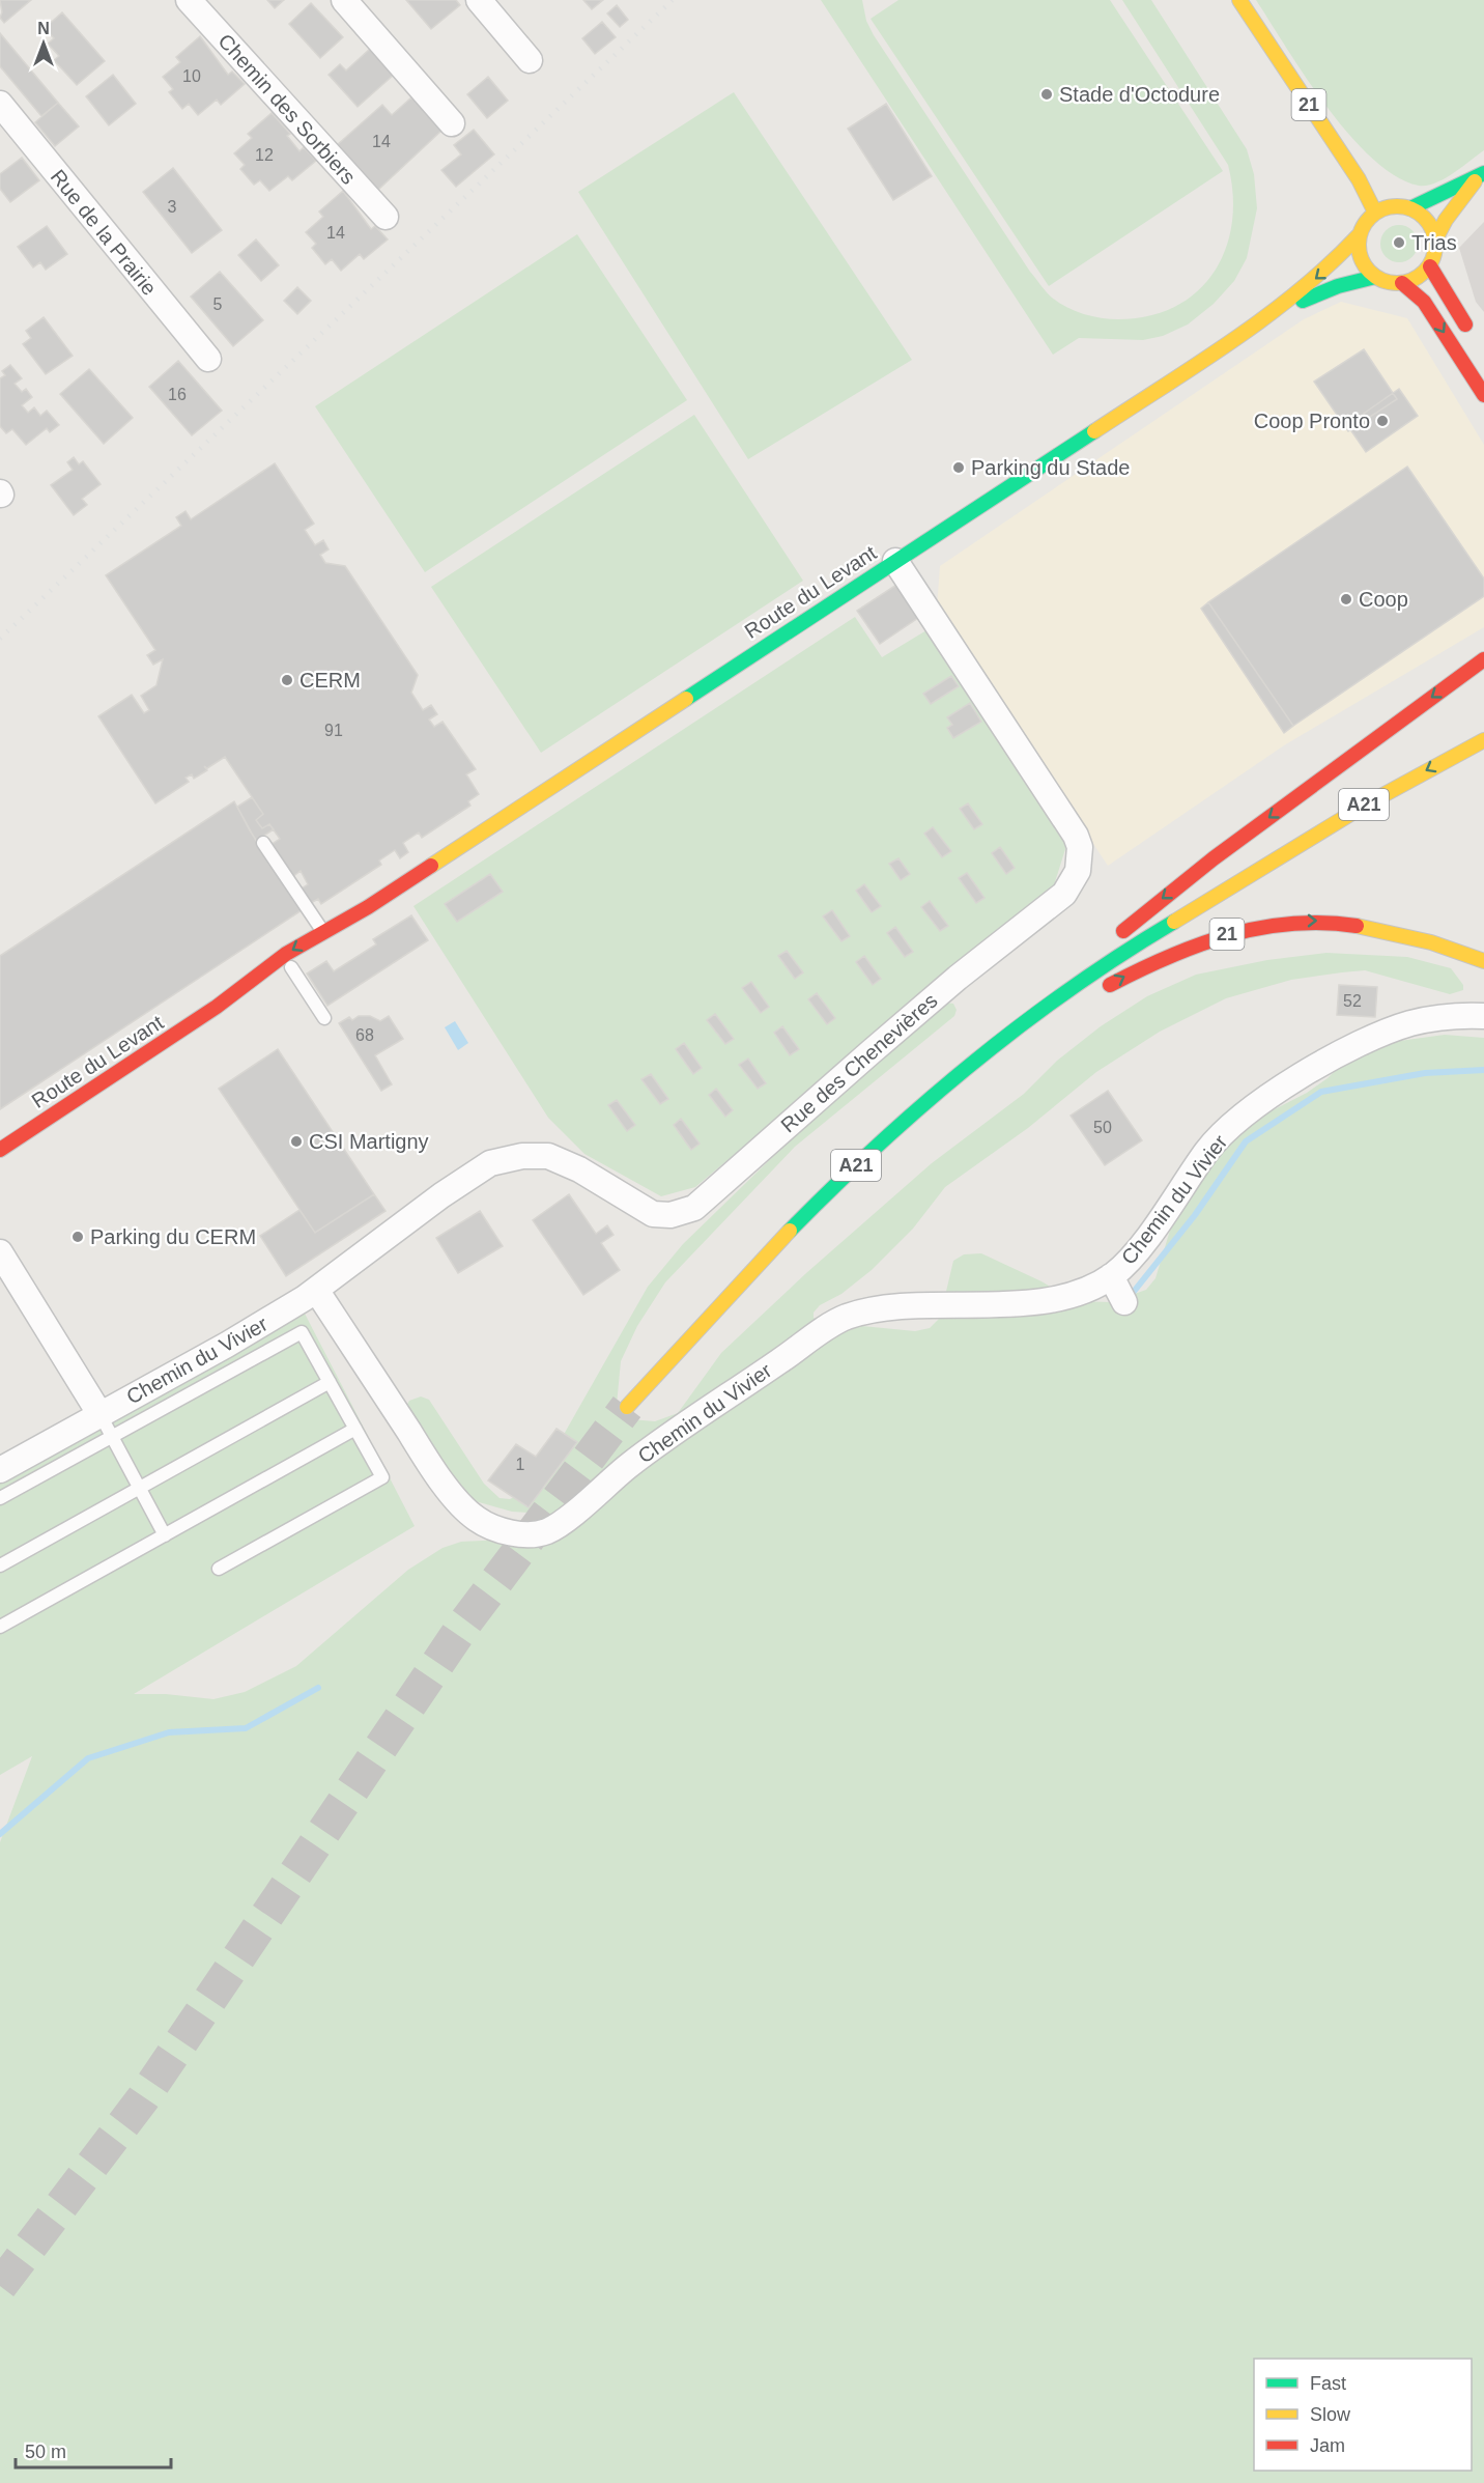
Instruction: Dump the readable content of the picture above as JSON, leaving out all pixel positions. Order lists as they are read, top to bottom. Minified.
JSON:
{"streets":{"main road":["21","Route du Levant","A21"],"street":["Chemin des Sorbiers","Rue de la Prairie","Rue des Chenevières","Chemin du Vivier"]},"crossings":[["21","Route du Levant"],["Route du Levant","Rue des Chenevières"],["Rue des Chenevières","Chemin du Vivier"]],"places":["Stade d'Octodure","Trias","Coop Pronto","Parking du Stade","Coop","CERM","CSI Martigny","Parking du CERM"],"house_numbers":["10","14","12","3","14","5","16","91","52","68","50","1"],"legend":["Fast","Slow","Jam"],"scale_bar":"50 m","north":"top"}
